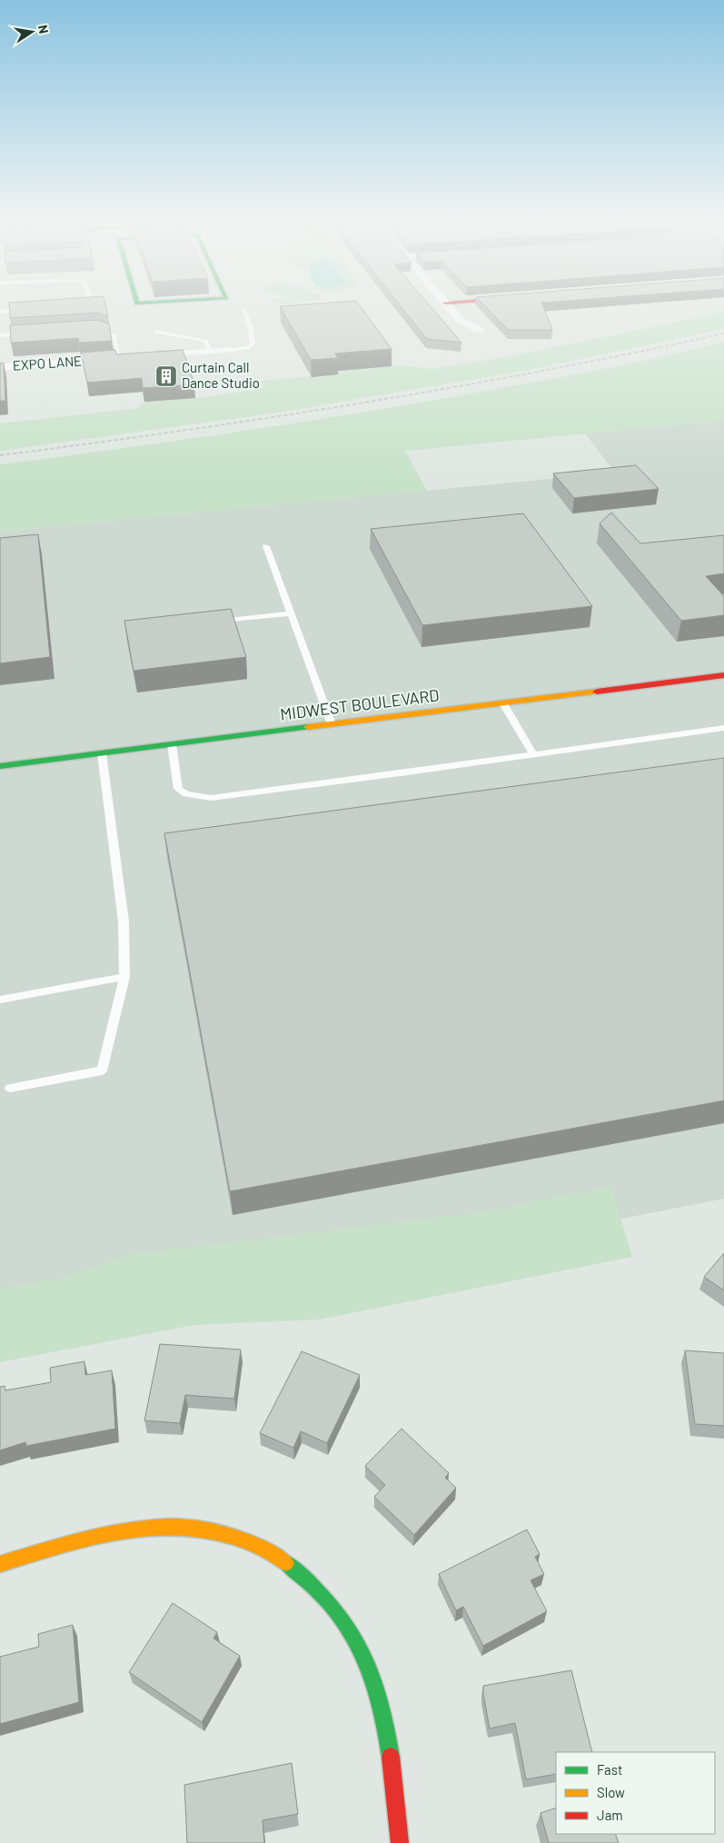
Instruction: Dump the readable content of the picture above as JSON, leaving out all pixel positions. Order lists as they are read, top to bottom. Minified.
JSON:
{"streets":{"street":["EXPO LANE","MIDWEST BOULEVARD"]},"places":{"building":["Curtain Call Dance Studio"]},"legend":["Fast","Slow","Jam"],"north":"right"}
